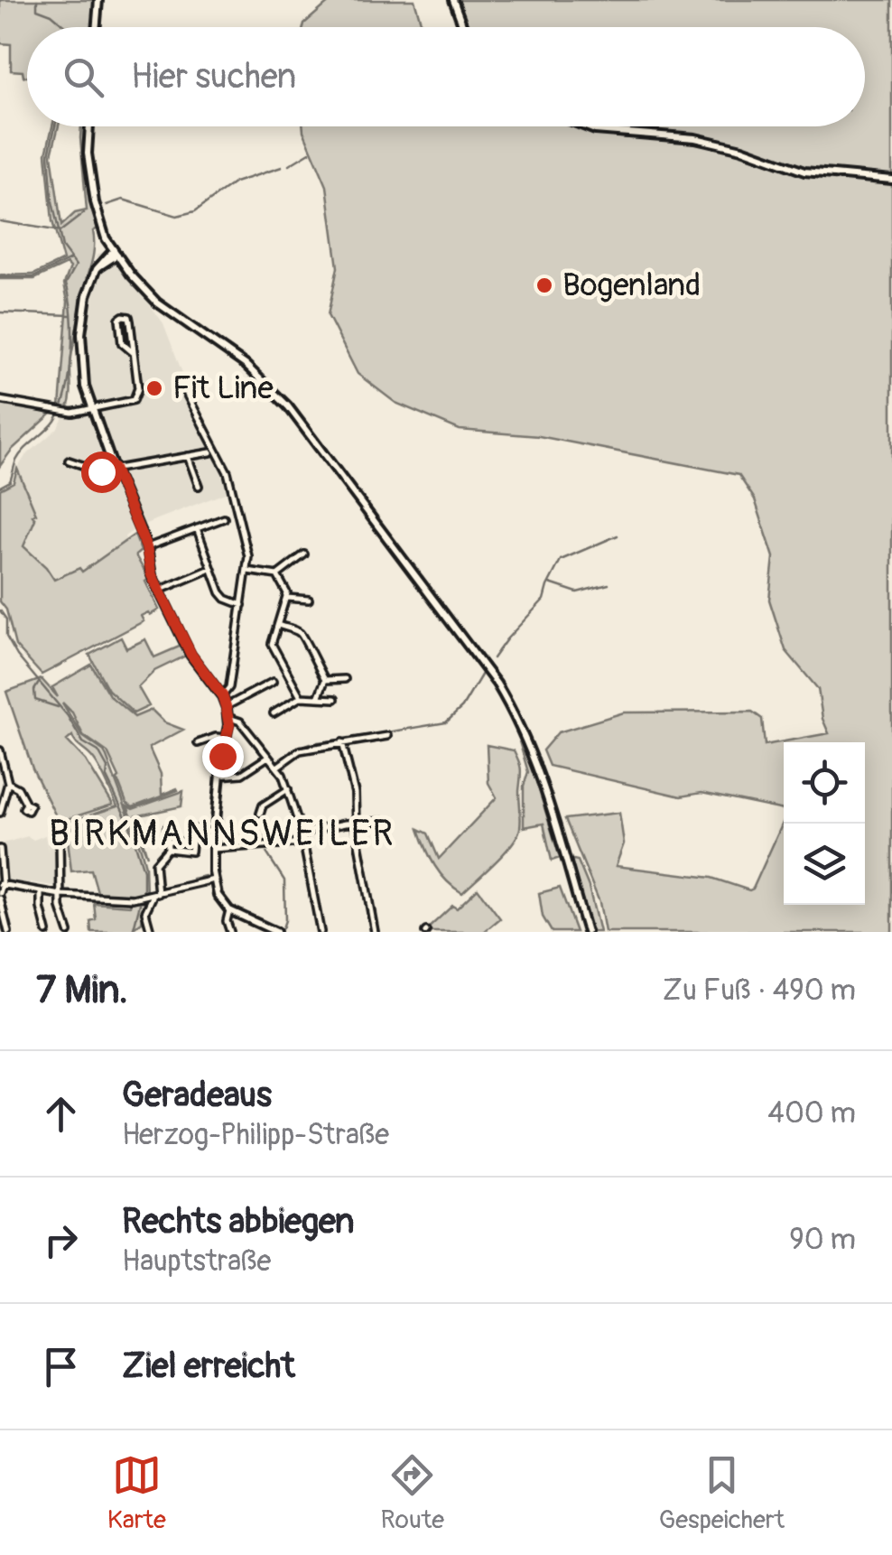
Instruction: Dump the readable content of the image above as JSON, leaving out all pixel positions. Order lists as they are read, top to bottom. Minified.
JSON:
{"districts":["BIRKMANNSWEILER"],"places":["Bogenland","Fit Line"],"page":{"search":"Hier suchen","heading":["7 Min.","Zu Fuß · 490 m"],"list":[["Geradeaus","Herzog-Philipp-Straße","400 m"],["Rechts abbiegen","Hauptstraße","90 m"],"Ziel erreicht"],"nav":["Karte","Route","Gespeichert"]}}
